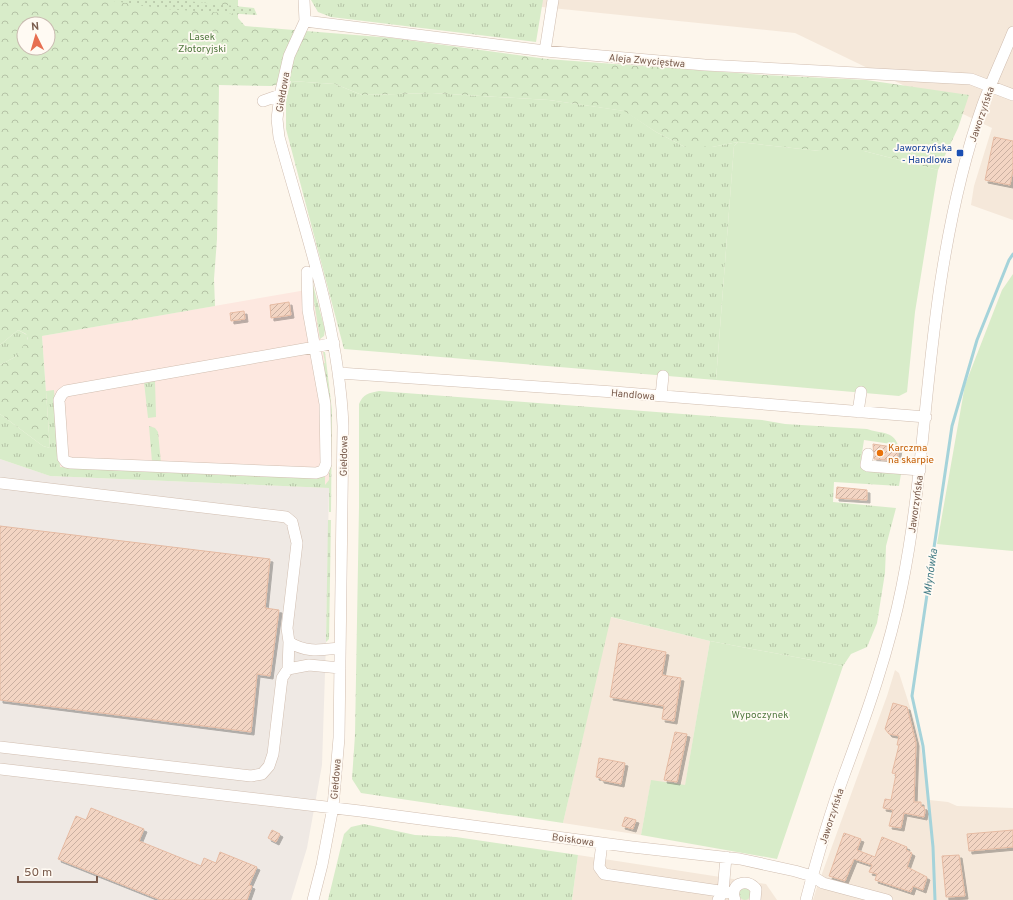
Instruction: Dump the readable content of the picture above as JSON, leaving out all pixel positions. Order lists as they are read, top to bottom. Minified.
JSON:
{"streets":{"street":["Aleja Zwycięstwa","Giełdowa","Jaworzyńska","Handlowa","Boiskowa"]},"crossings":[["Aleja Zwycięstwa","Giełdowa"],["Aleja Zwycięstwa","Jaworzyńska"],["Giełdowa","Handlowa"],["Giełdowa","Boiskowa"],["Jaworzyńska","Handlowa"],["Jaworzyńska","Boiskowa"]],"water":["Młynówka"],"parks":["Lasek Złotoryjski","Wypoczynek"],"places":{"transit":["Jaworzyńska - Handlowa"],"other":["Karczma na skarpie"]},"scale_bar":"50 m","north":"top"}
